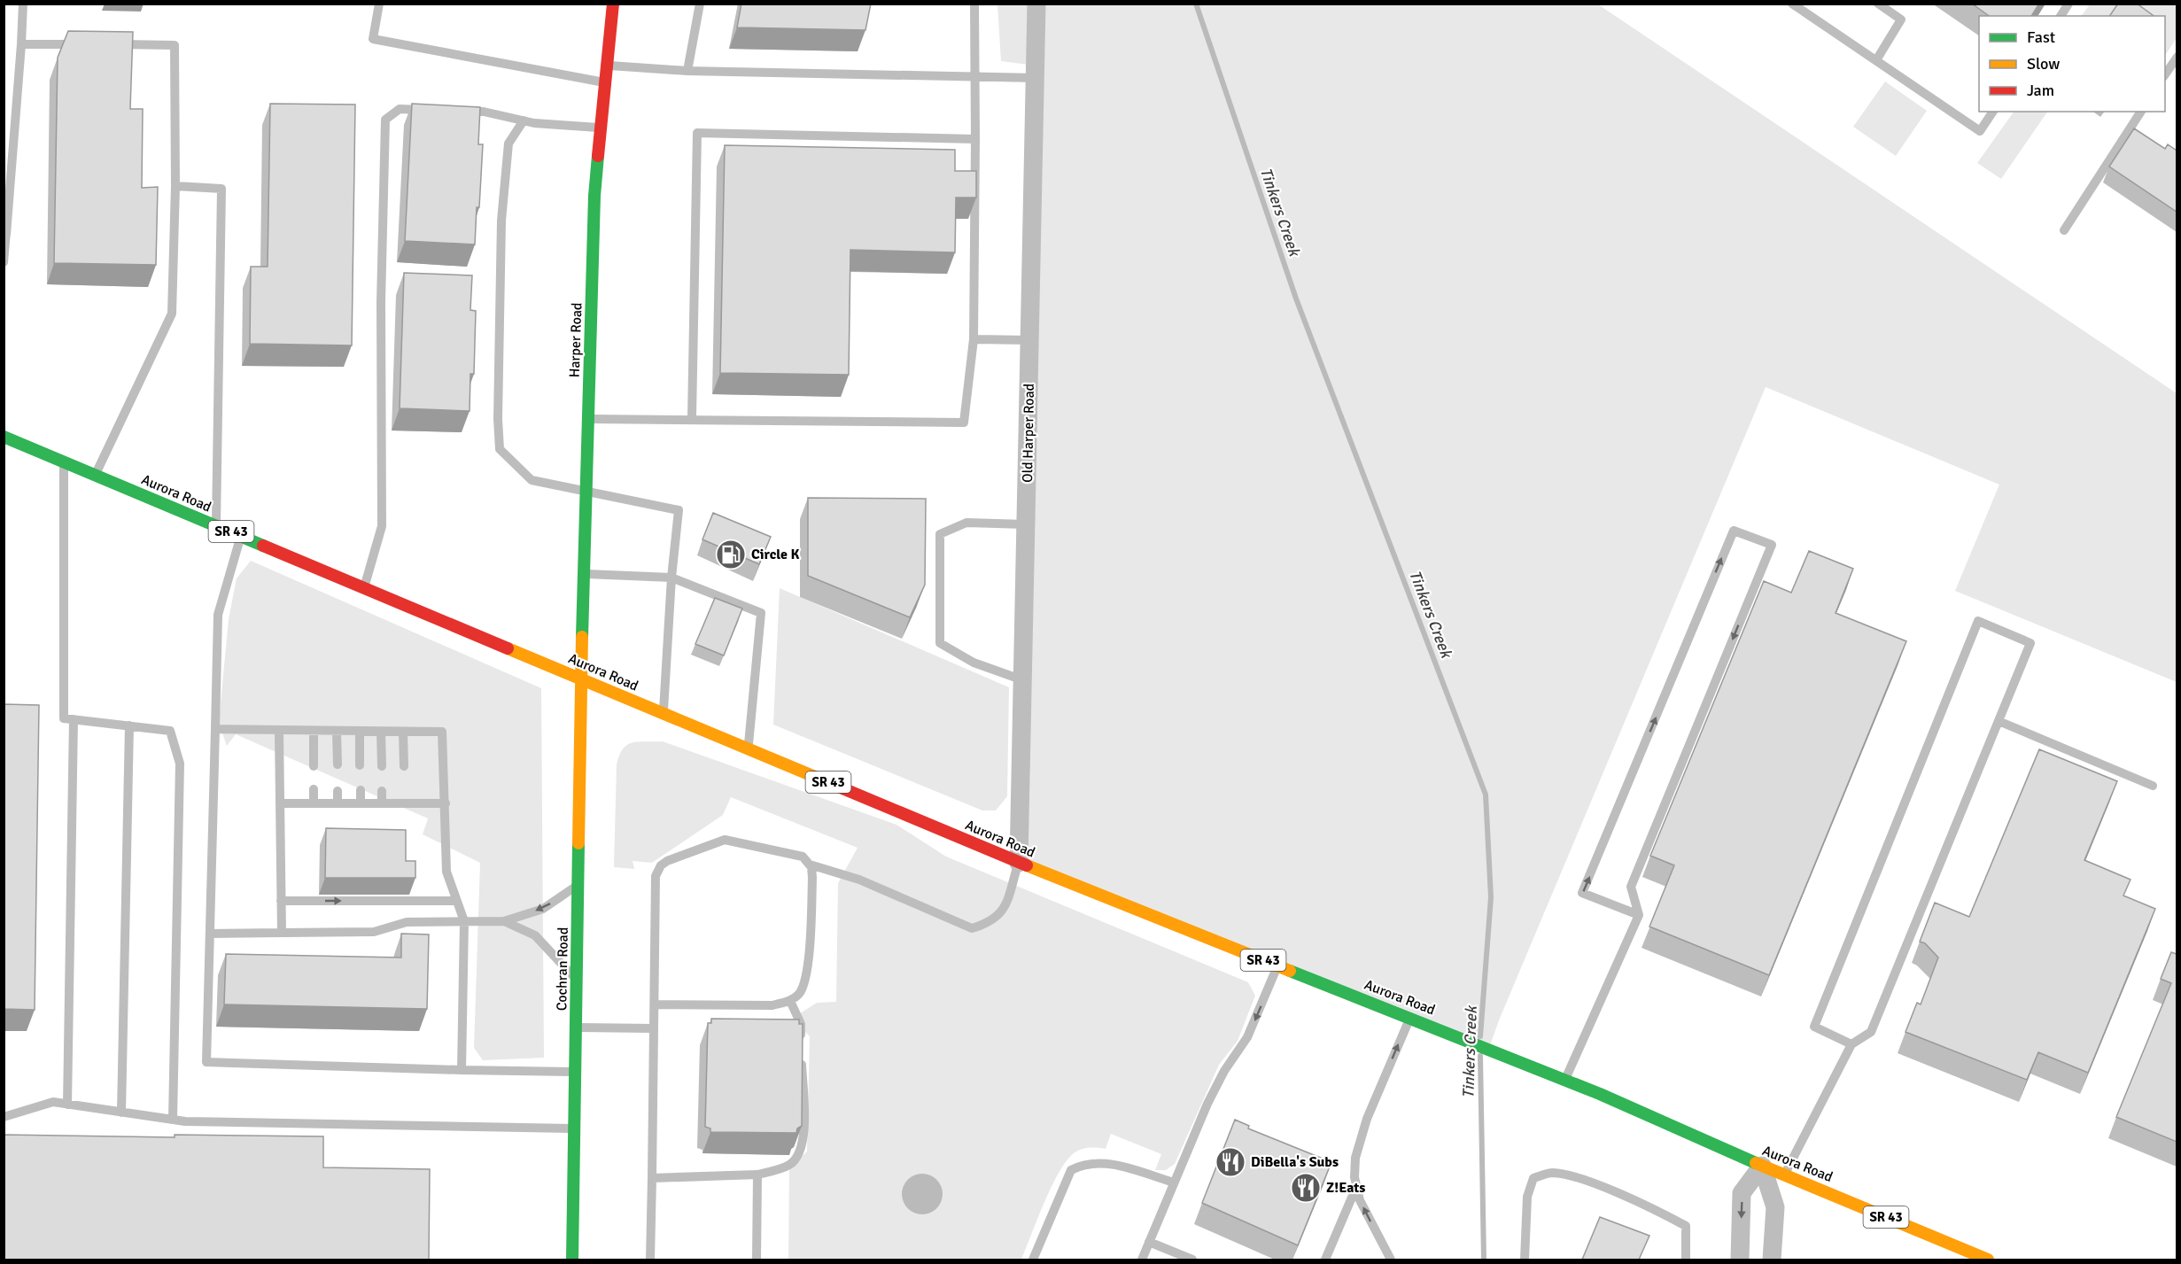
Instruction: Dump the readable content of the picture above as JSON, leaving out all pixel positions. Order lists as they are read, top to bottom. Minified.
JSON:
{"streets":{"main road":["Harper Road","Aurora Road","SR 43","Cochran Road"],"street":["Old Harper Road"]},"crossings":[["Harper Road","Aurora Road"],["Harper Road","Cochran Road"],["Old Harper Road","Aurora Road"],["Aurora Road","Cochran Road"]],"water":["Tinkers Creek"],"places":{"fuel station":["Circle K"],"restaurant":["DiBella's Subs","Z!Eats"]},"legend":["Fast","Slow","Jam"]}
